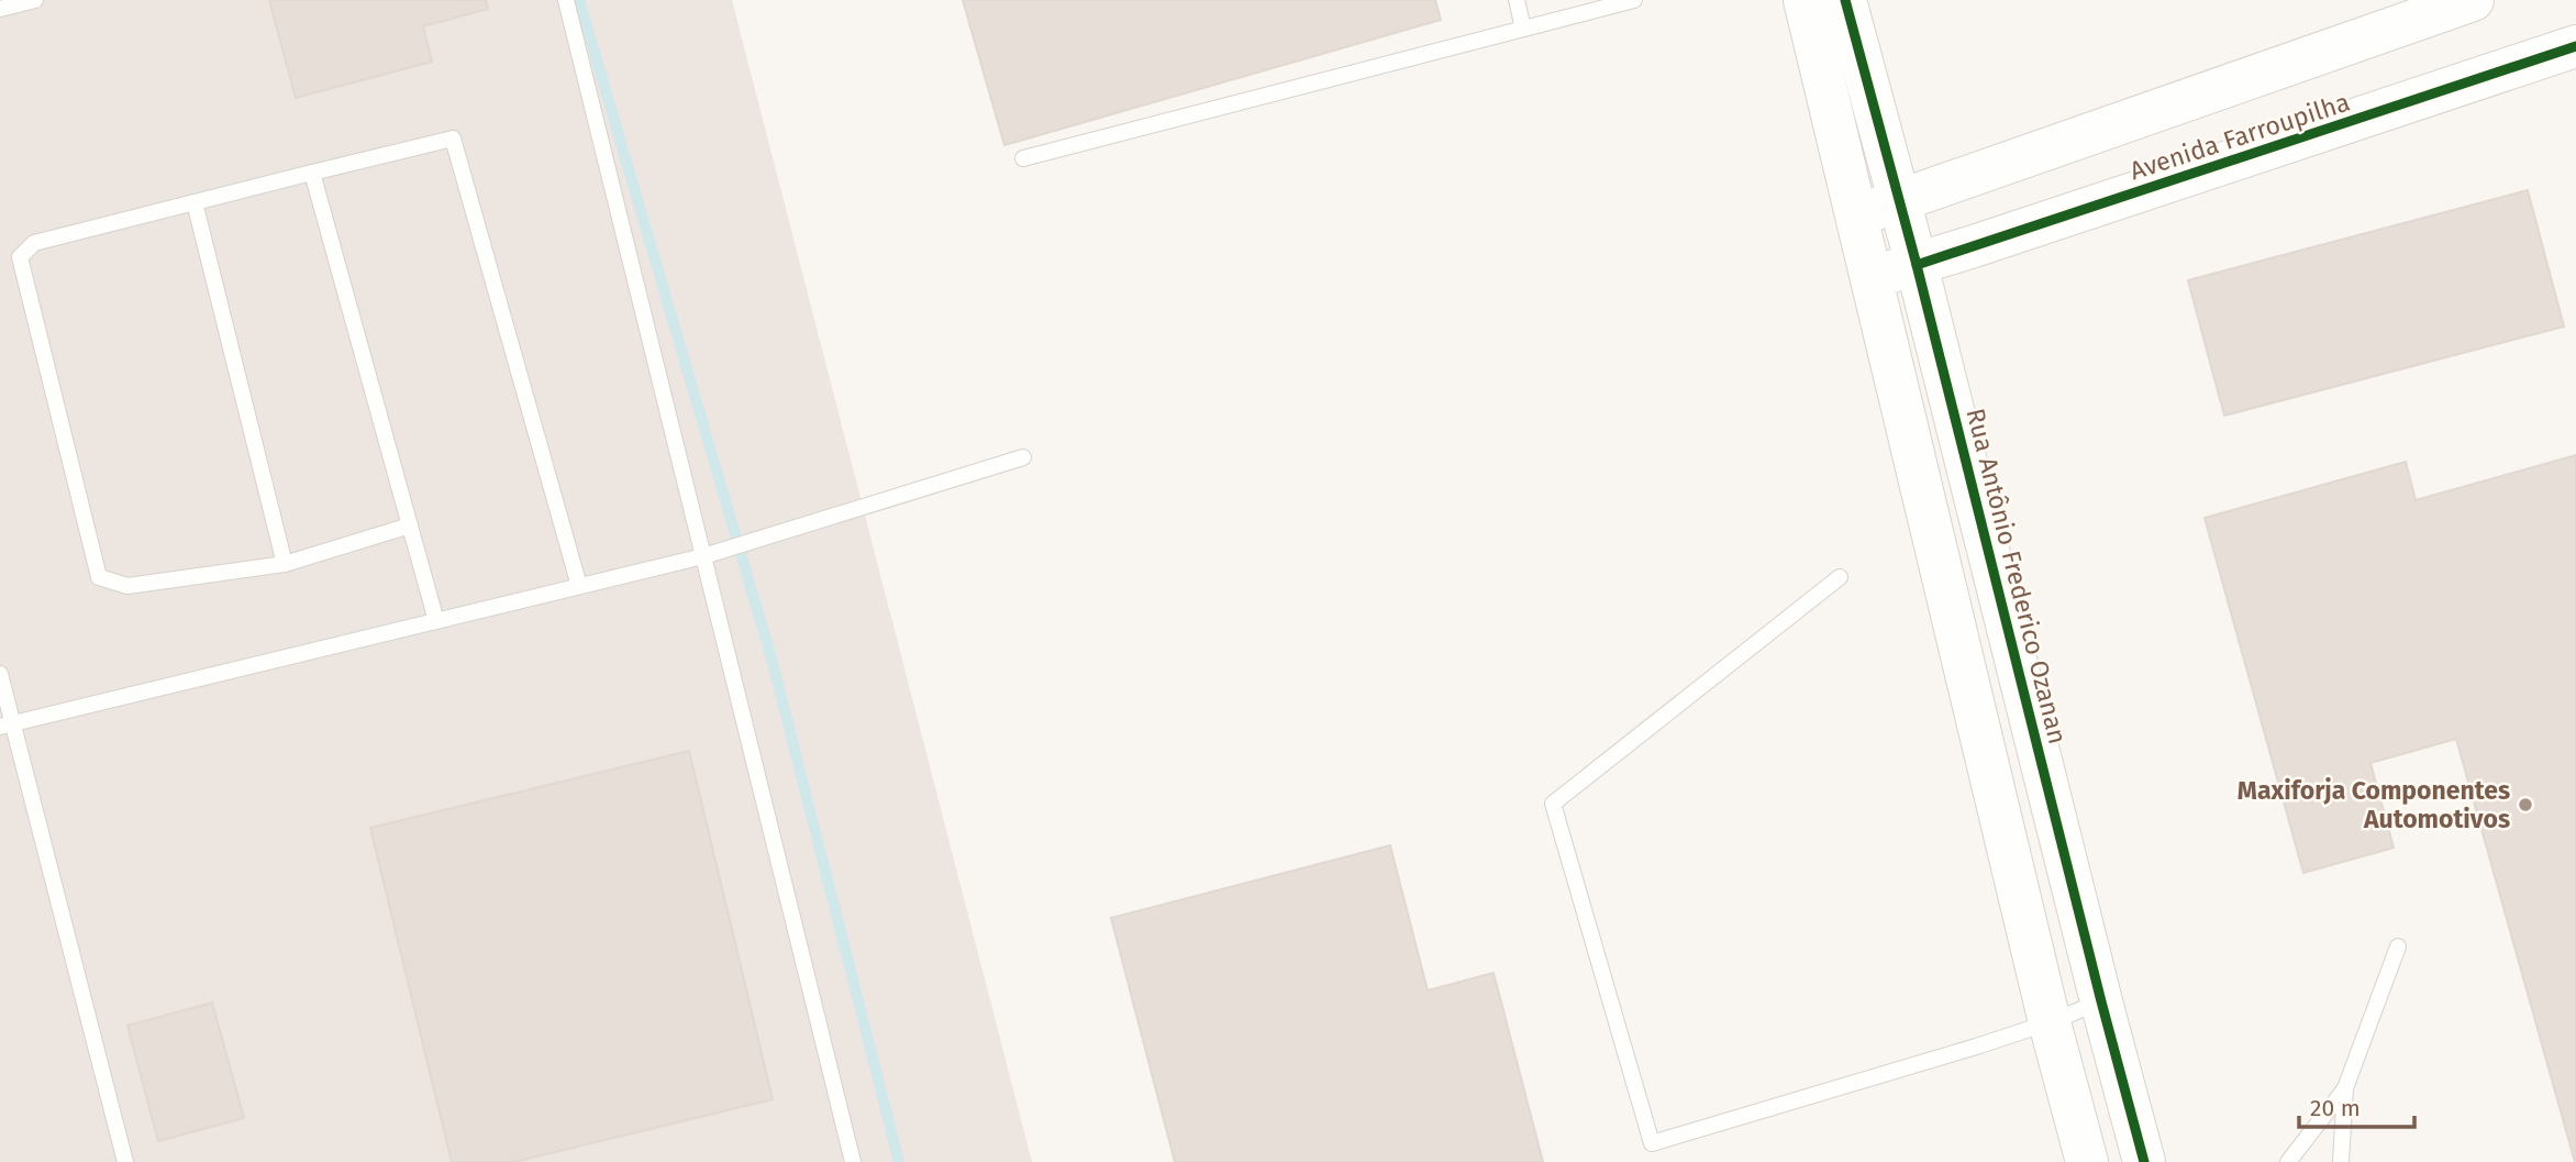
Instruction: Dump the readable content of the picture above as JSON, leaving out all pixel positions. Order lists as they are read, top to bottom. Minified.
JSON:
{"streets":{"main road":["Avenida Farroupilha","Rua Antônio Frederico Ozanan"]},"crossings":[["Avenida Farroupilha","Rua Antônio Frederico Ozanan"]],"places":["Maxiforja Componentes Automotivos"],"scale_bar":"20 m"}
